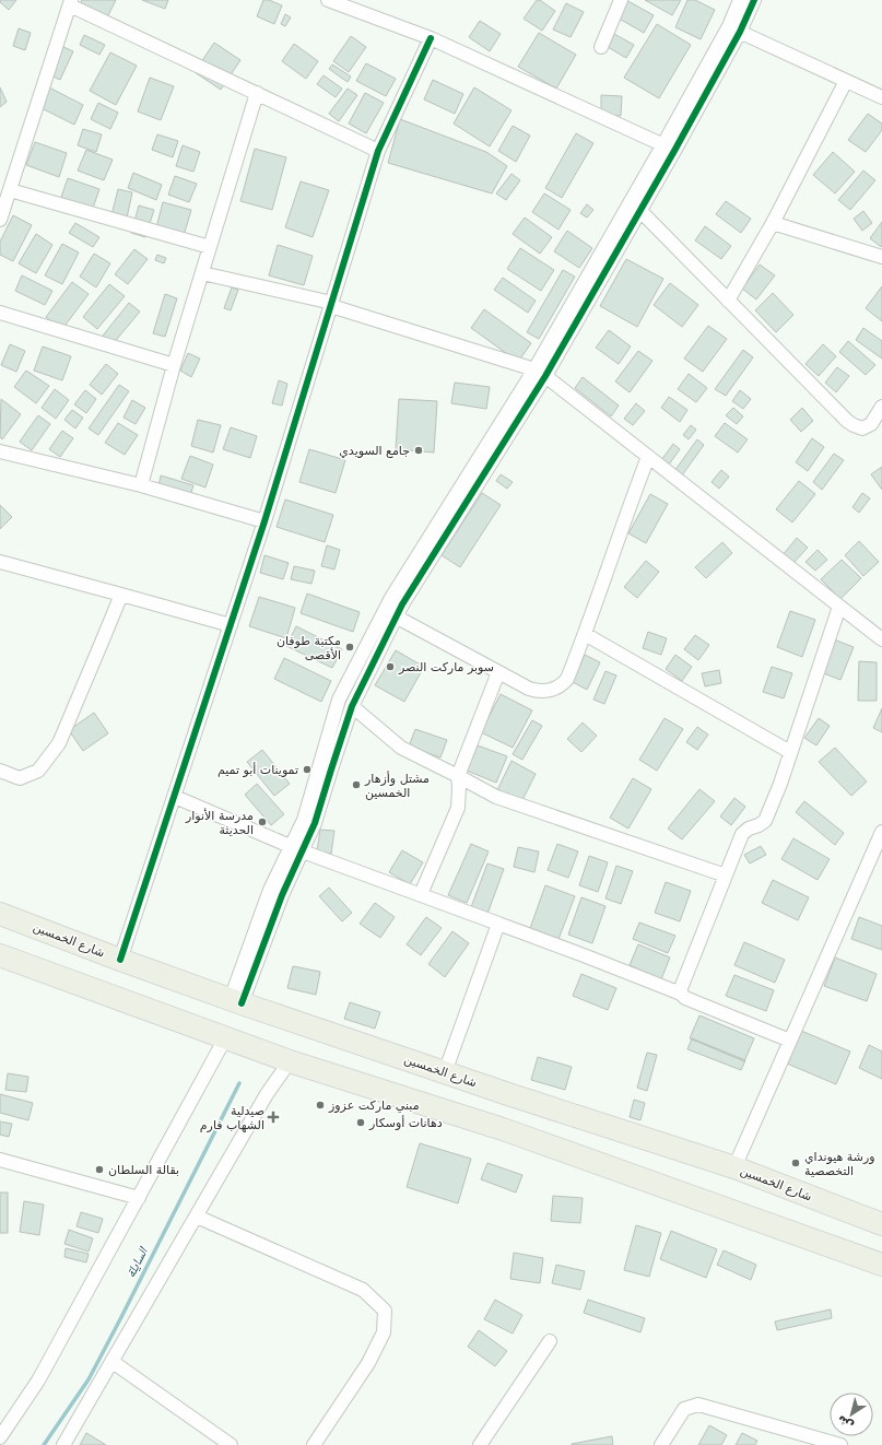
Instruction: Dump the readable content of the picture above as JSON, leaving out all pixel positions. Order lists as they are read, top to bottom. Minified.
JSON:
{"streets":{"main road":["شارع الخمسين"]},"water":["السايلة"],"places":{"other":["جامع السويدي","مكتبة طوفان الأقصى","سوبر ماركت النصر","تموينات أبو تميم","مشتل وأزهار الخمسين","مدرسة الأنوار الحديثة","مبني ماركت عزوز","دهانات أوسكار","ورشة هيونداي التخصصية","بقالة السلطان"],"health":["صيدلية الشهاب فارم"]},"north":"bottom left"}
